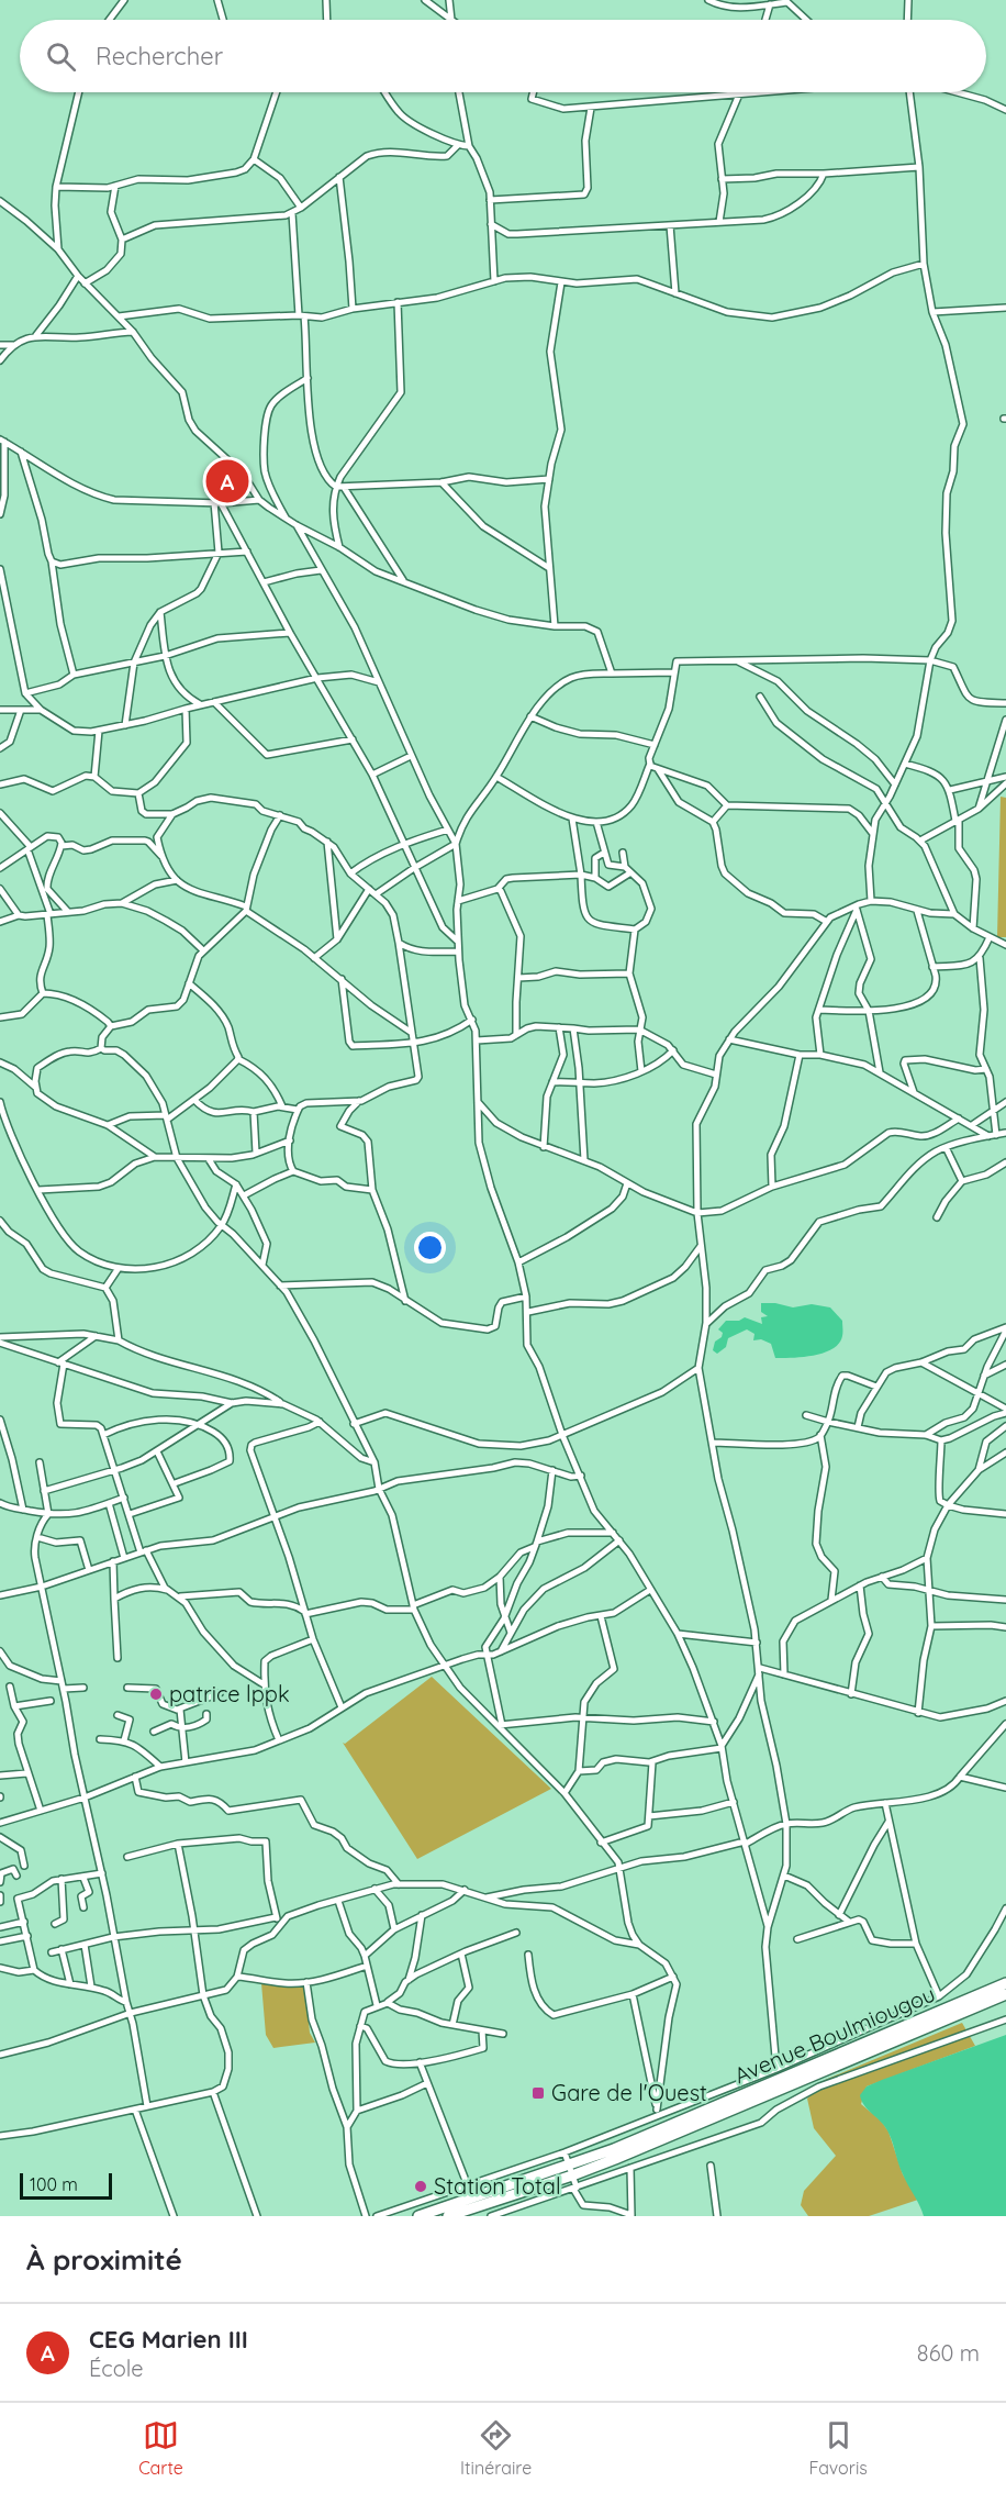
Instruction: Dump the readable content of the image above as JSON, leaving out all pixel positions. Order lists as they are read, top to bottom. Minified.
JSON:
{"streets":{"highway":["Avenue Boulmiougou"]},"places":{"other":["patrice lppk","Station Total"],"transit":["Gare de l'Ouest"]},"scale_bar":"100 m","page":{"search":"Rechercher","pins":"A","scale":"100 m","heading":"À proximité","list":[{"mark":"A","name":"CEG Marien III","note":"École","value":"860 m"}],"nav":["Carte","Itinéraire","Favoris"]}}
